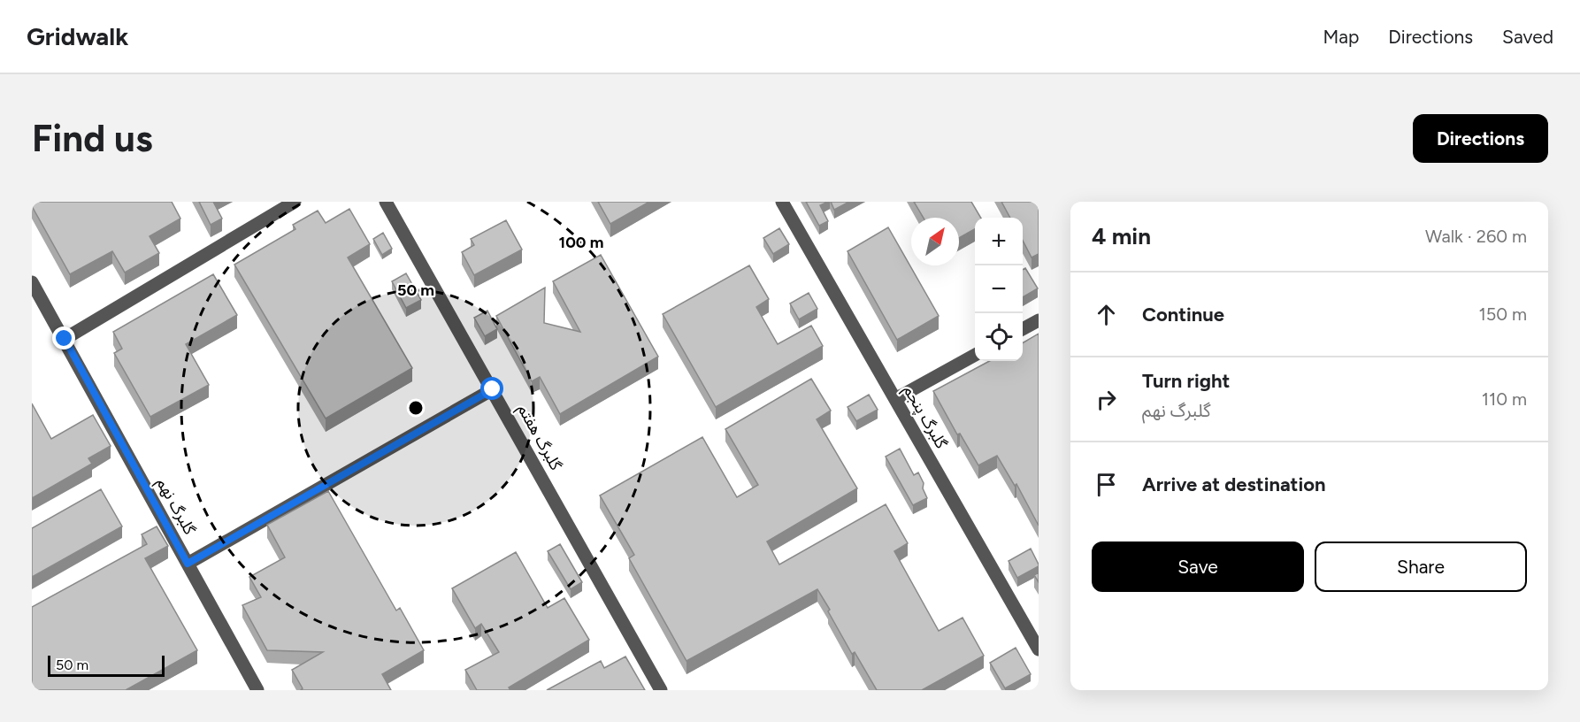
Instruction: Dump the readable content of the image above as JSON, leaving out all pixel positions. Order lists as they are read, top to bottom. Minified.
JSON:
{"streets":{"street":["گلبرگ پنجم","گلبرگ هفتم","گلبرگ نهم"]},"scale_bar":"50 m","north":"top right","page":{"header":"Gridwalk","nav":["Map","Directions","Saved"],"buttons":["Directions",["Save","Share"]],"title":"Find us","heading":["4 min","Walk · 260 m"],"map_buttons":["+","−"],"list":[["Continue","150 m"],["Turn right","گلبرگ نهم","110 m"],"Arrive at destination"],"scale":"50 m"},"rings":["100 m","50 m"]}
